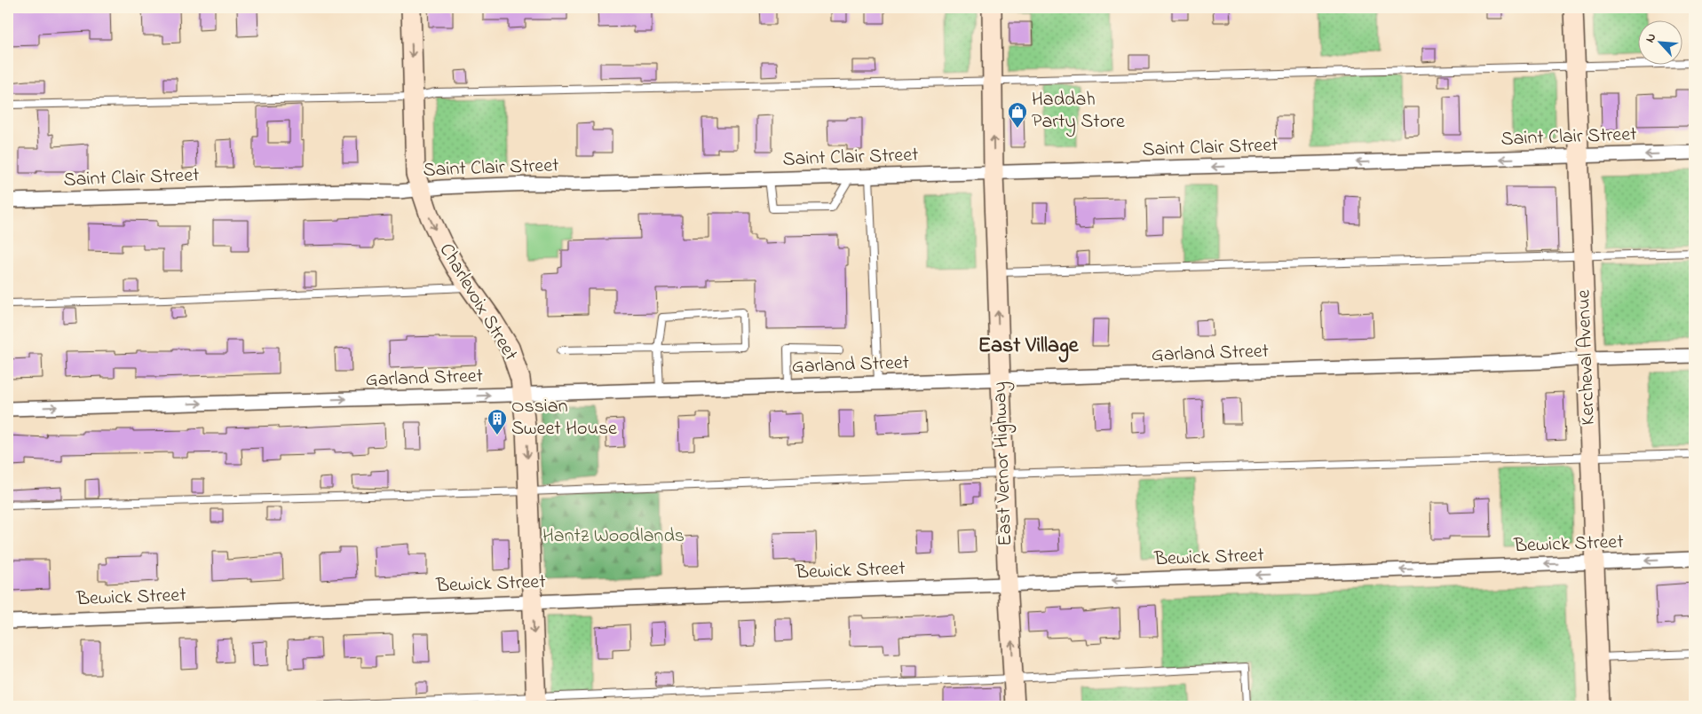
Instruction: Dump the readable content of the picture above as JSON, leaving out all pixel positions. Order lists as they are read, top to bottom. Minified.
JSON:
{"streets":{"street":["Saint Clair Street","Charlevoix Street","Garland Street","Kercheval Avenue","East Vernor Highway","Bewick Street"]},"crossings":[["Saint Clair Street","Charlevoix Street"],["Saint Clair Street","Kercheval Avenue"],["Saint Clair Street","East Vernor Highway"],["Charlevoix Street","Garland Street"],["Charlevoix Street","Bewick Street"],["Garland Street","Kercheval Avenue"],["Garland Street","East Vernor Highway"],["Kercheval Avenue","Bewick Street"],["East Vernor Highway","Bewick Street"]],"one_way":["Saint Clair Street","Charlevoix Street","East Vernor Highway","Bewick Street"],"districts":["East Village"],"parks":["Hantz Woodlands"],"places":{"shop":["Haddah Party Store"],"building":["Ossian Sweet House"]},"north":"top left"}
